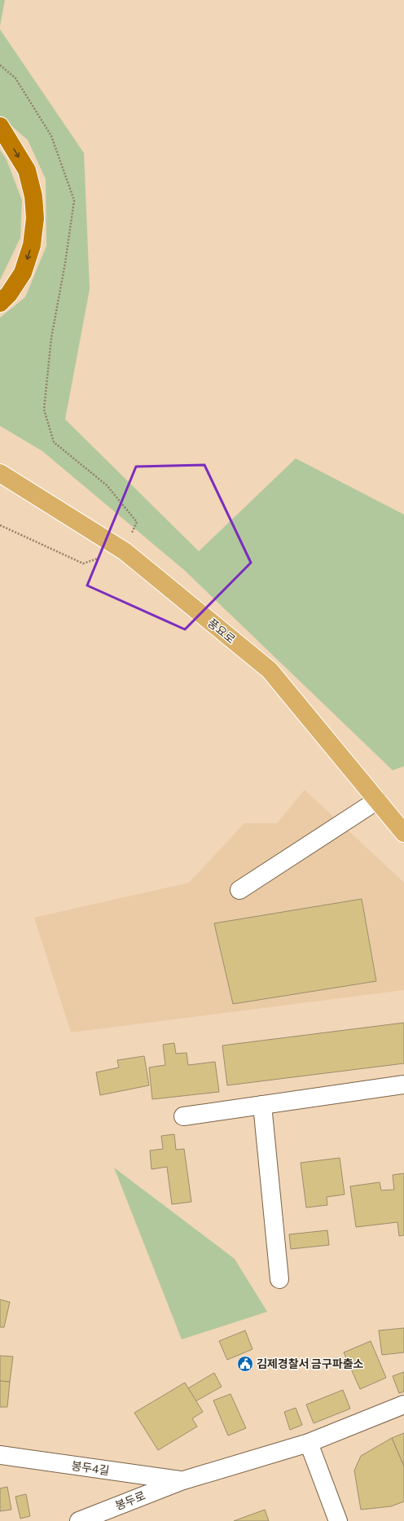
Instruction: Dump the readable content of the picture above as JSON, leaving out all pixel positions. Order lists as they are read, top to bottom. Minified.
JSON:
{"streets":{"main road":["풍요로"],"street":["봉두4길","봉두로"]},"crossings":[["봉두4길","봉두로"]],"places":{"public building":["김제경찰서 금구파출소"]}}
